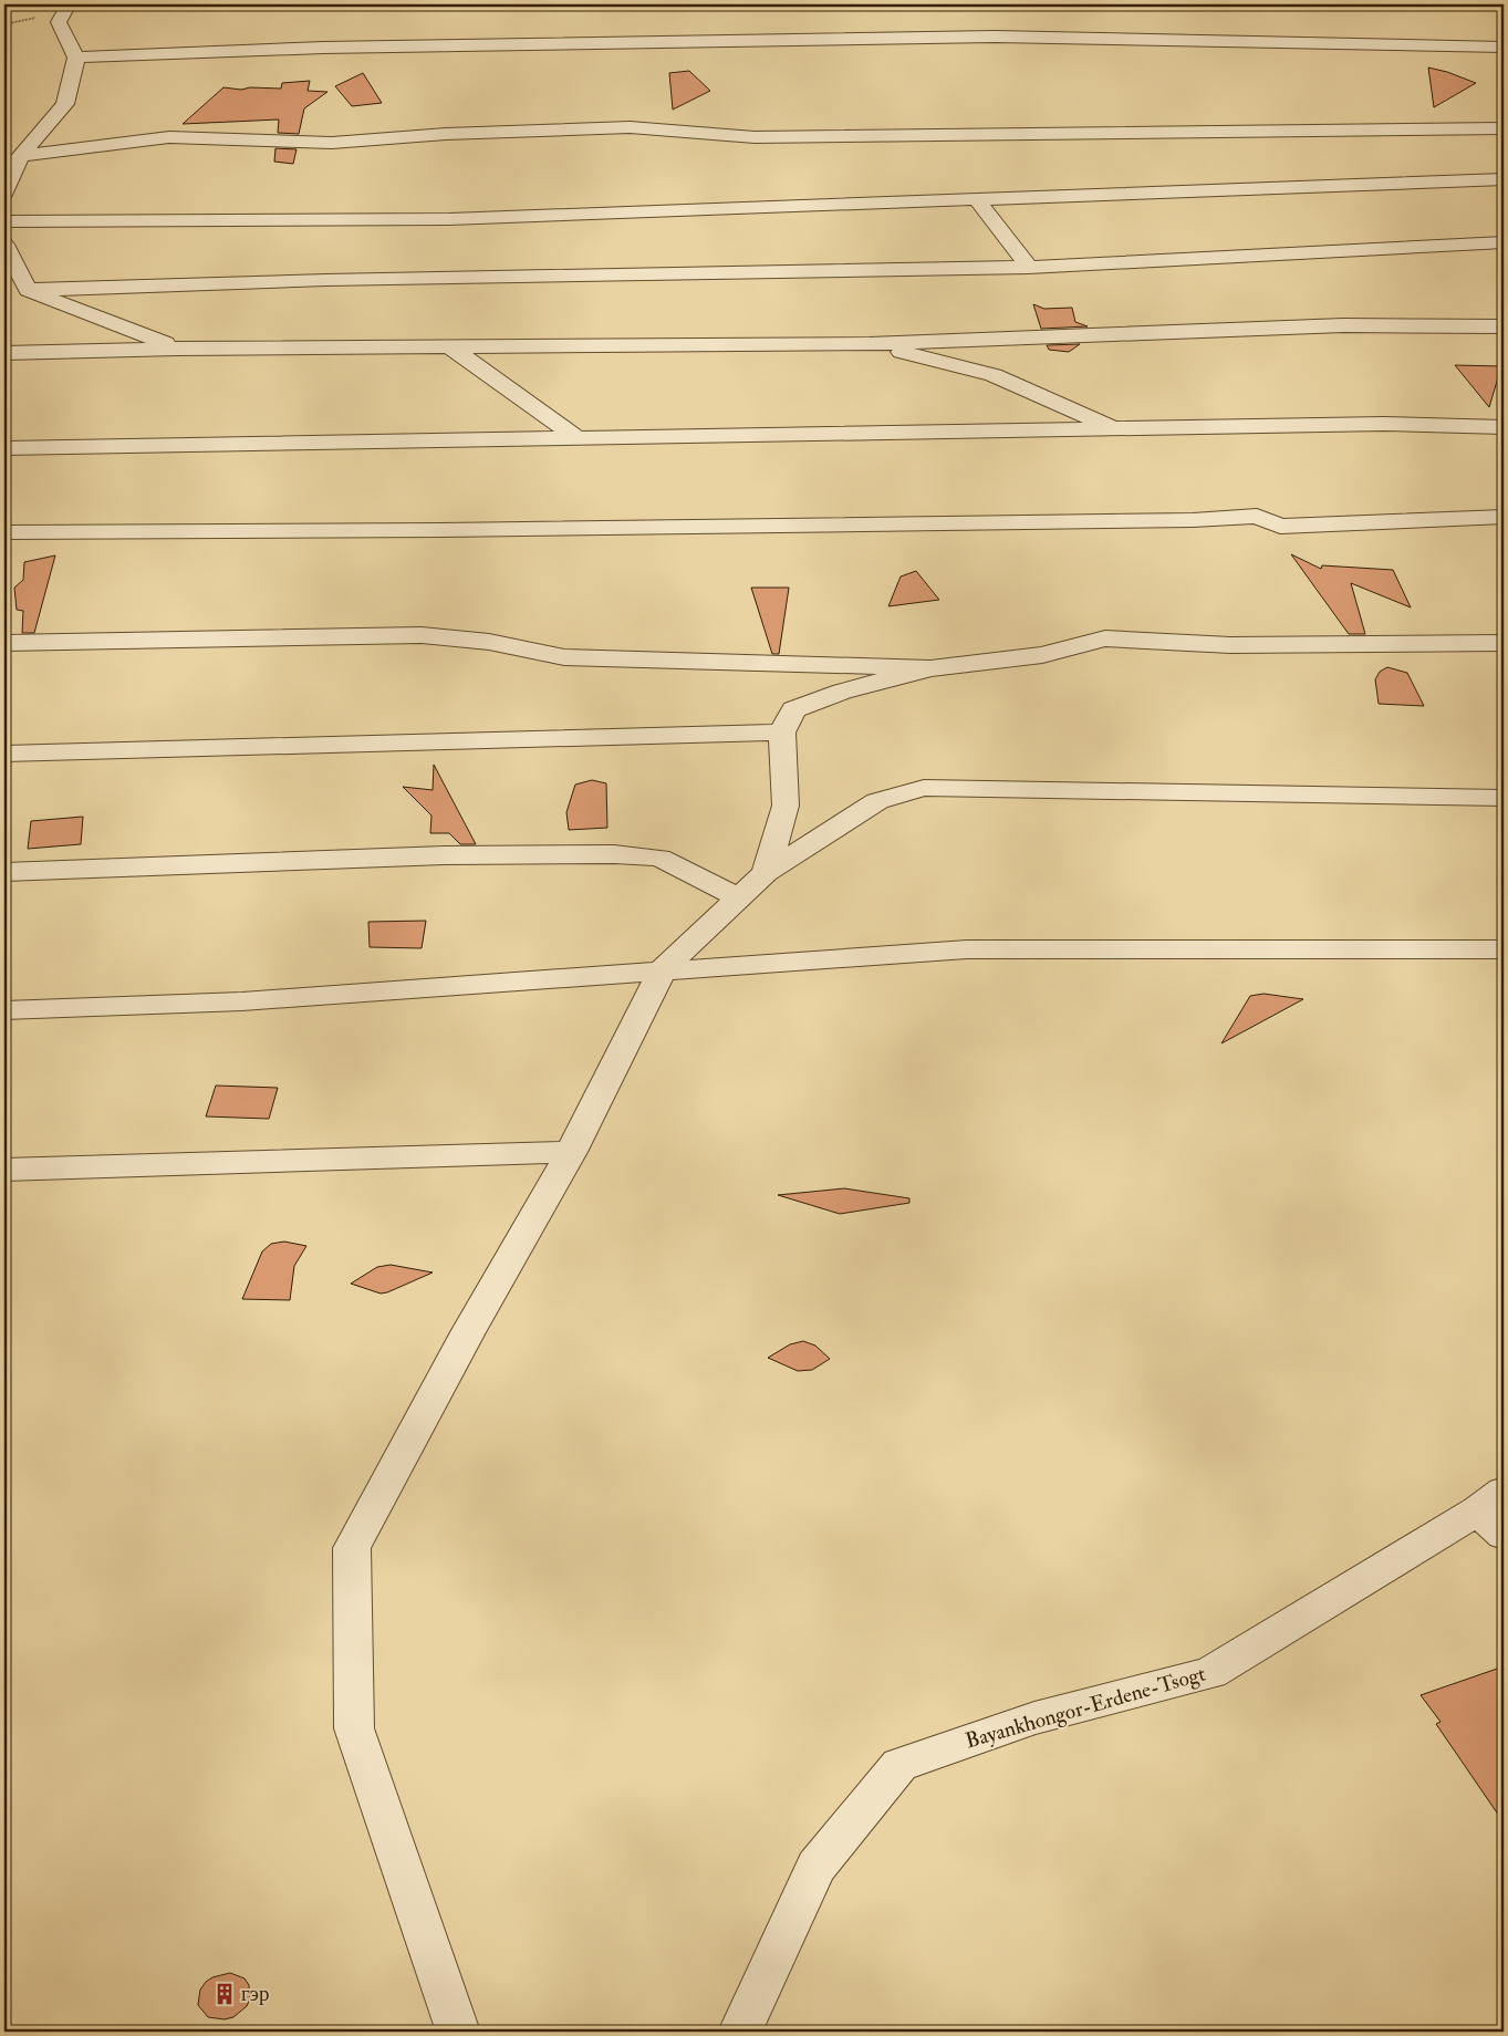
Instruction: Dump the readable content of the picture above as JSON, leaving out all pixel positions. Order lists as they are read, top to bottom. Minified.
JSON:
{"streets":{"street":["Bayankhongor-Erdene-Tsogt"]},"places":{"building":["гэр"]}}
